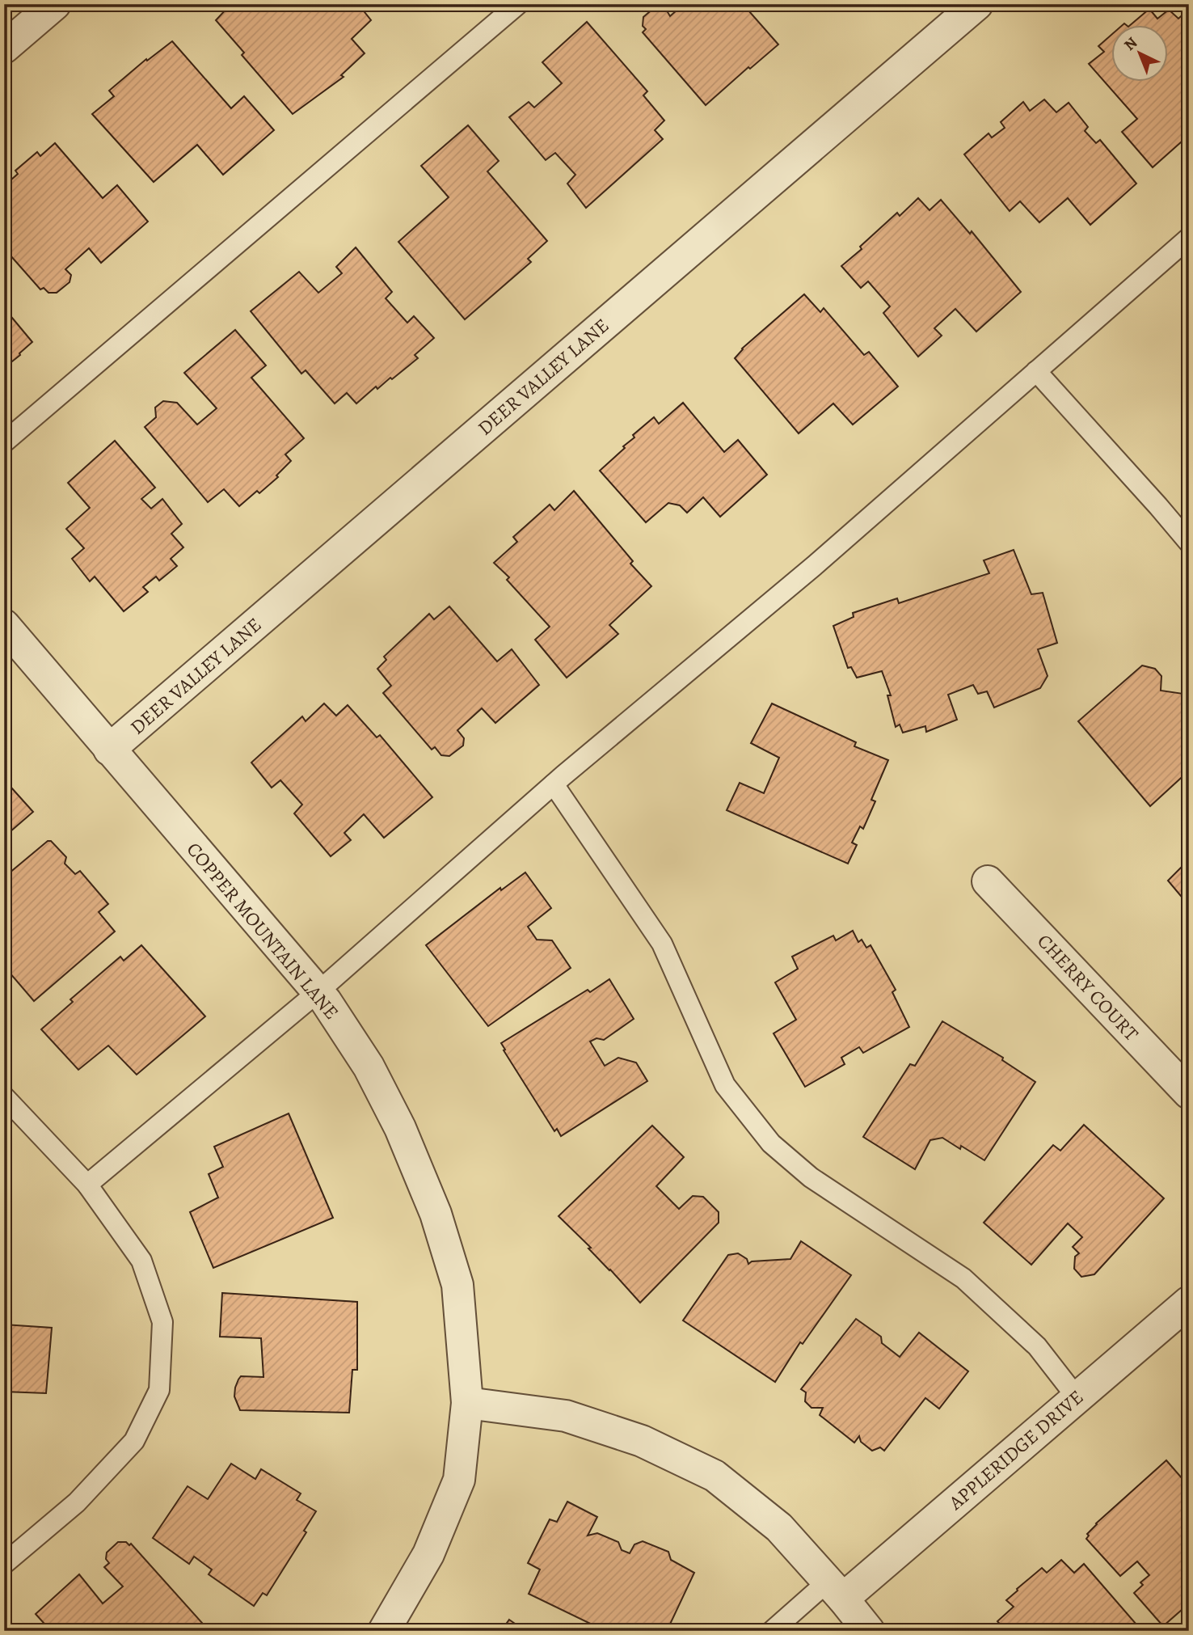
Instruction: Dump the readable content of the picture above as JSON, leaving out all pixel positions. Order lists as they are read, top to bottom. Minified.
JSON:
{"streets":{"street":["DEER VALLEY LANE","COPPER MOUNTAIN LANE","CHERRY COURT","APPLERIDGE DRIVE"]},"crossings":[["DEER VALLEY LANE","COPPER MOUNTAIN LANE"]],"north":"top left"}
